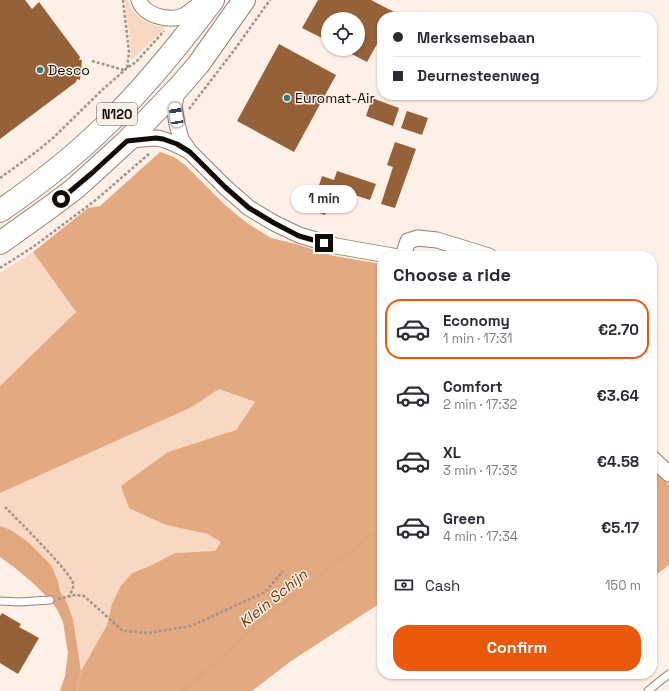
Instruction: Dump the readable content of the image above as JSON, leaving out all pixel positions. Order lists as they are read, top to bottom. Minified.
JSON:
{"streets":{"main road":["N120"]},"water":["Klein Schijn"],"places":["Desco","Euromat-Air"],"page":{"banner":["Merksemsebaan","Deurnesteenweg"],"bubble":"1 min","heading":"Choose a ride","list":[{"name":"Economy","note":"1 min · 17:31","value":"€2.70"},{"name":"Comfort","note":"2 min · 17:32","value":"€3.64"},{"name":"XL","note":"3 min · 17:33","value":"€4.58"},{"name":"Green","note":"4 min · 17:34","value":"€5.17"}],"pay":["Cash","150 m"],"buttons":"Confirm"}}
